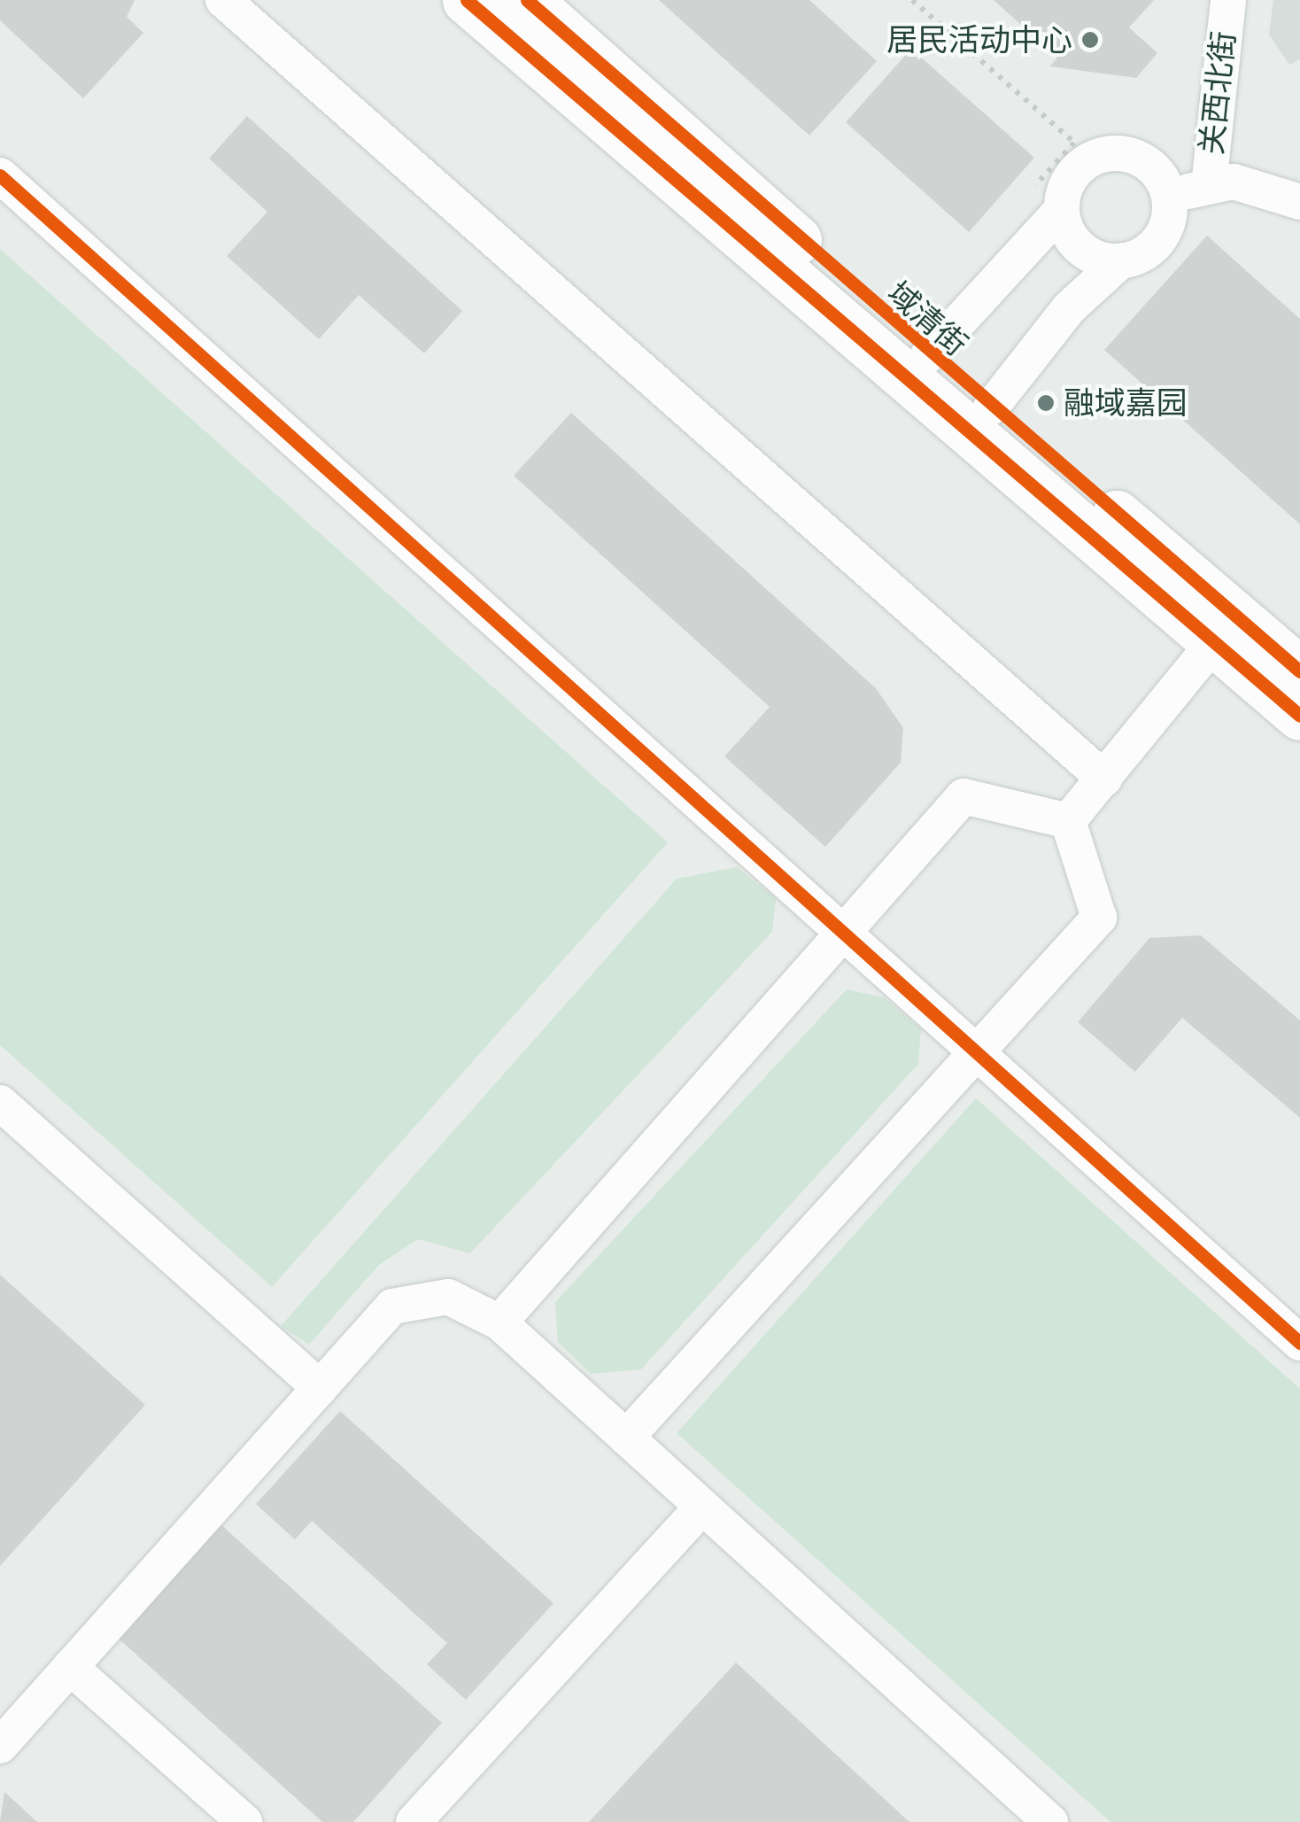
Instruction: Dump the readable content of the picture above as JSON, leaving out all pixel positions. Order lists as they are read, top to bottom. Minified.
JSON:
{"streets":{"street":["关西北街","域清街"]},"places":["居民活动中心","融域嘉园"]}
